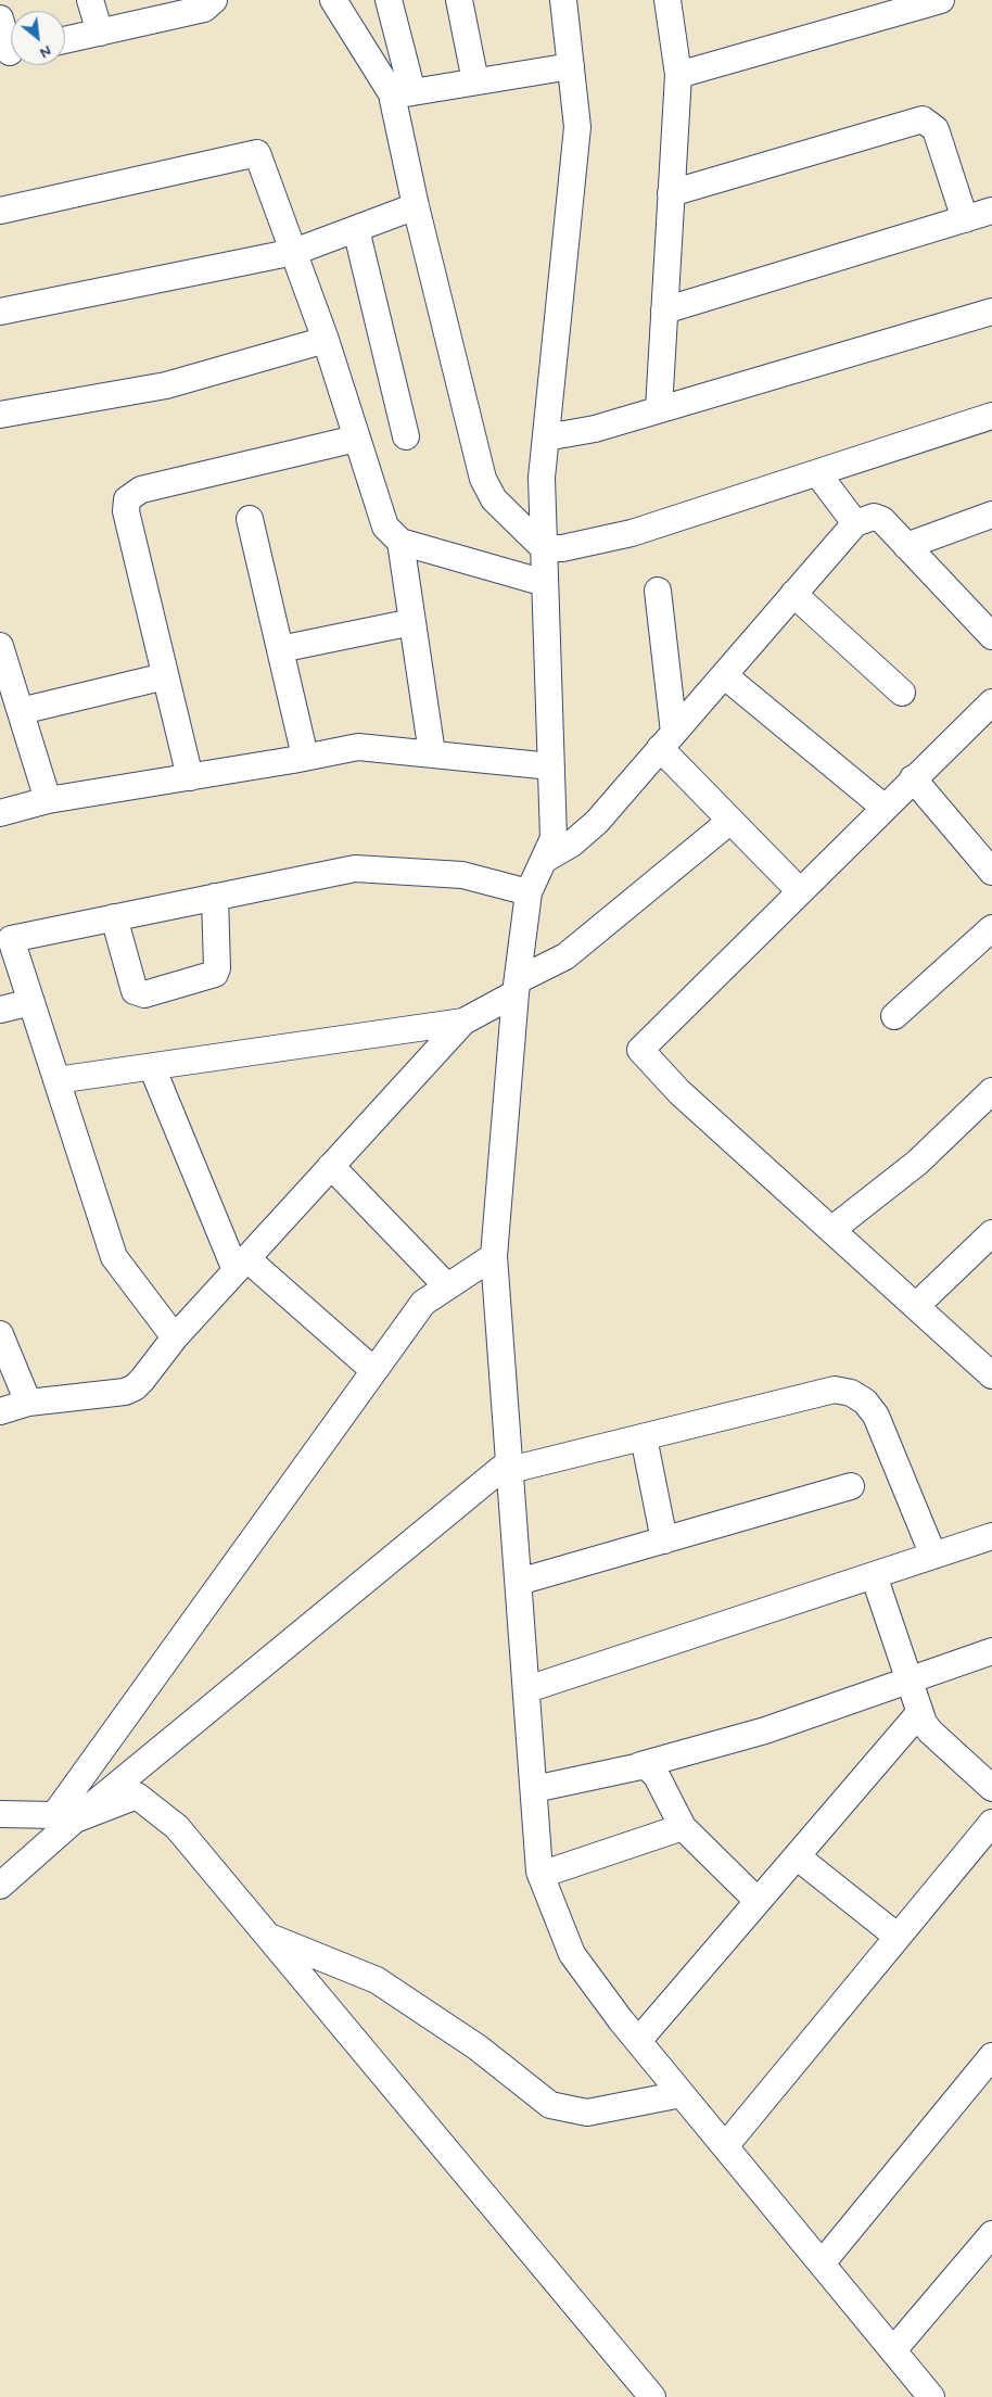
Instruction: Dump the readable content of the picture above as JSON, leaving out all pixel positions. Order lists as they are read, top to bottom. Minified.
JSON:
{"north":"bottom right"}
